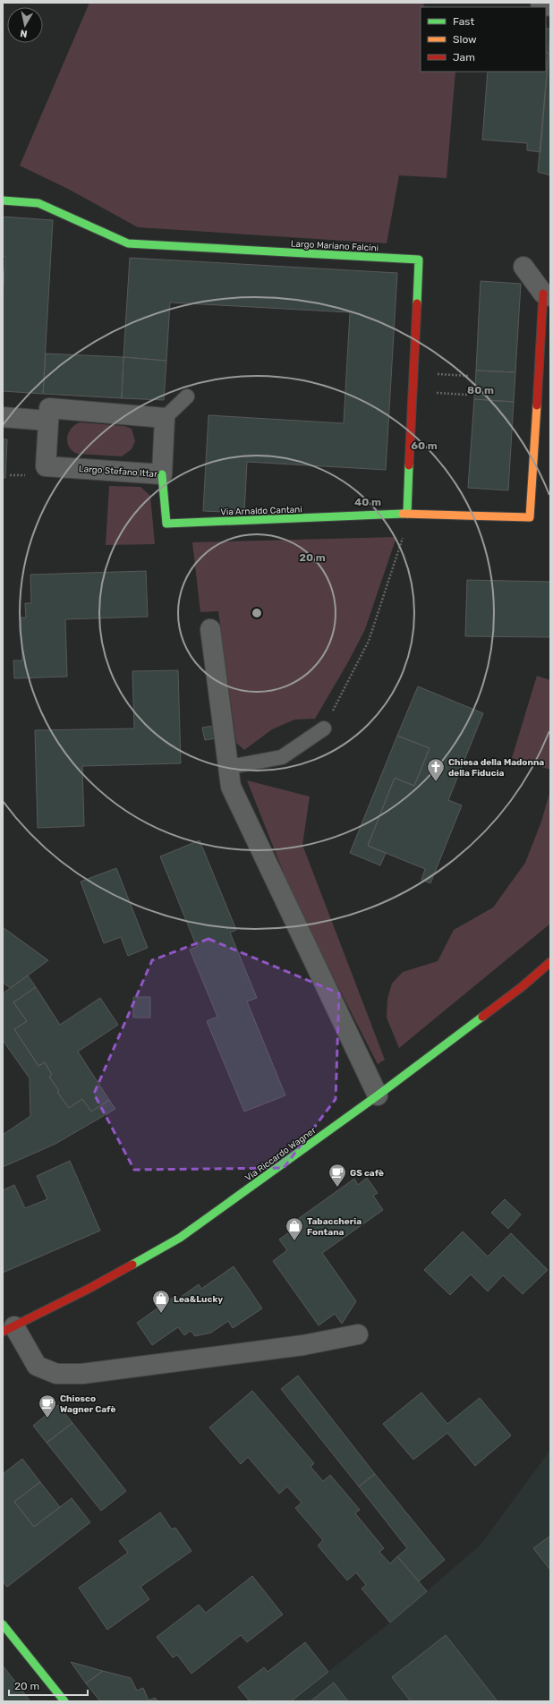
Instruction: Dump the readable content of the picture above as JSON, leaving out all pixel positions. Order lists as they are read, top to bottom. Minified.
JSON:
{"streets":{"street":["Largo Mariano Falcini","Largo Stefano Ittar","Via Arnaldo Cantani","Via Riccardo Wagner"]},"crossings":[["Largo Mariano Falcini","Via Arnaldo Cantani"],["Largo Stefano Ittar","Via Arnaldo Cantani"]],"places":{"church":["Chiesa della Madonna della Fiducia"],"cafe":["GS cafè","Chiosco Wagner Cafè"],"shop":["Tabaccheria Fontana","Lea&Lucky"]},"legend":["Fast","Slow","Jam"],"scale_bar":"20 m","north":"bottom","rings":["80 m","60 m","40 m","20 m"]}
